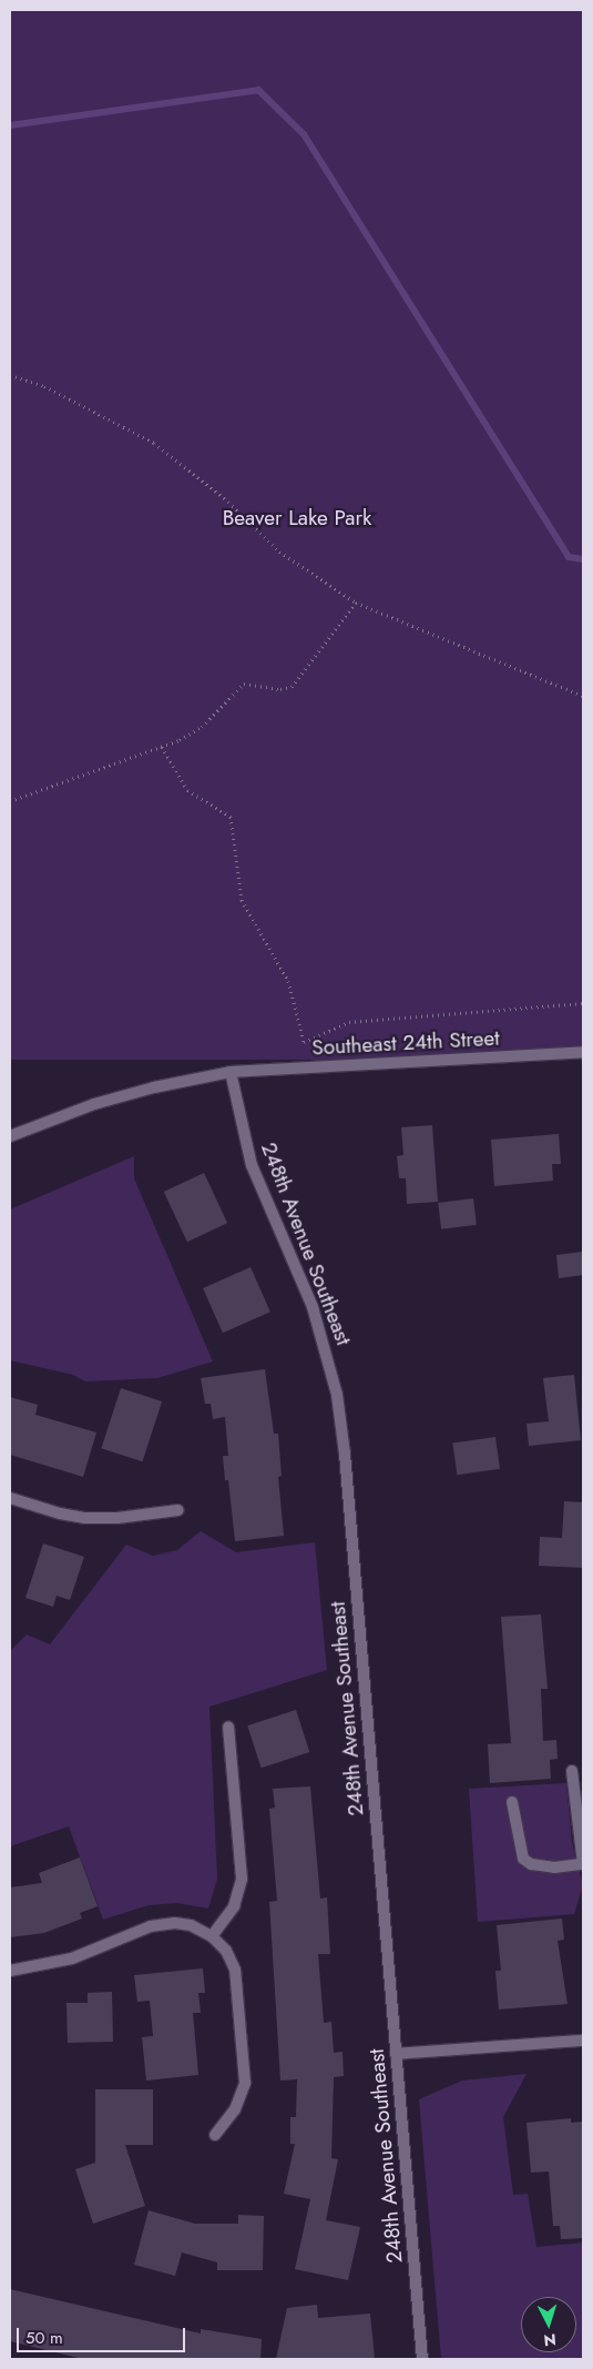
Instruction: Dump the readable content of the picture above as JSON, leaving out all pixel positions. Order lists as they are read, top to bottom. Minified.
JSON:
{"streets":{"street":["Southeast 24th Street","248th Avenue Southeast"]},"crossings":[["Southeast 24th Street","248th Avenue Southeast"]],"parks":["Beaver Lake Park"],"scale_bar":"50 m","north":"bottom"}
